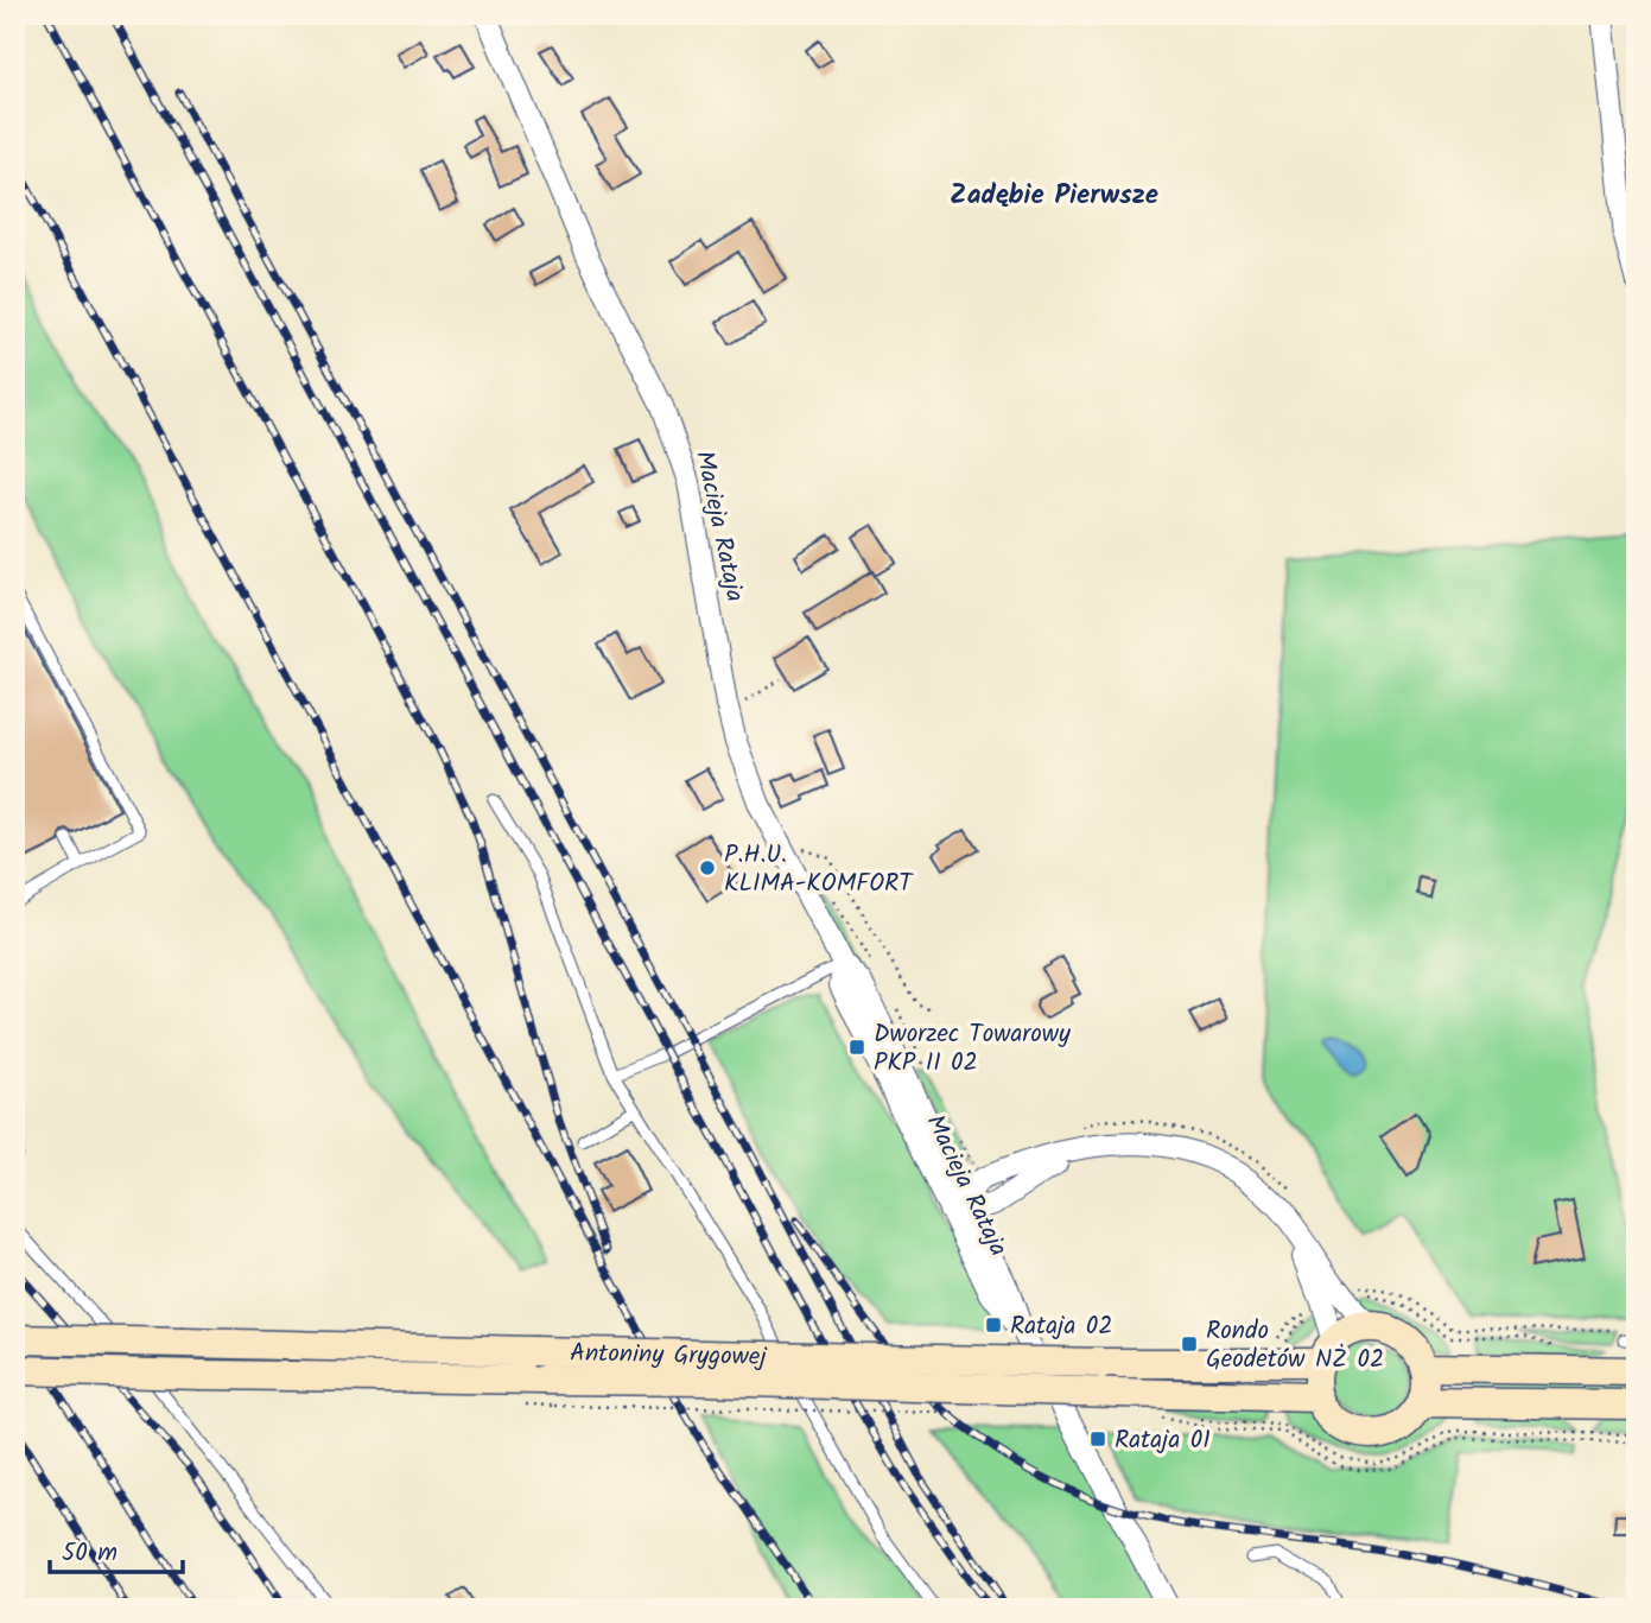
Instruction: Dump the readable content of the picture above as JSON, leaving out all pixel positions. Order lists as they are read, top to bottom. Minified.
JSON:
{"streets":{"street":["Macieja Rataja","Antoniny Grygowej"]},"districts":["Zadębie Pierwsze"],"places":{"other":["P.H.U. KLIMA-KOMFORT"],"transit":["Dworzec Towarowy PKP II 02","Rataja 02","Rondo Geodetów NŻ 02","Rataja 01"]},"scale_bar":"50 m"}
